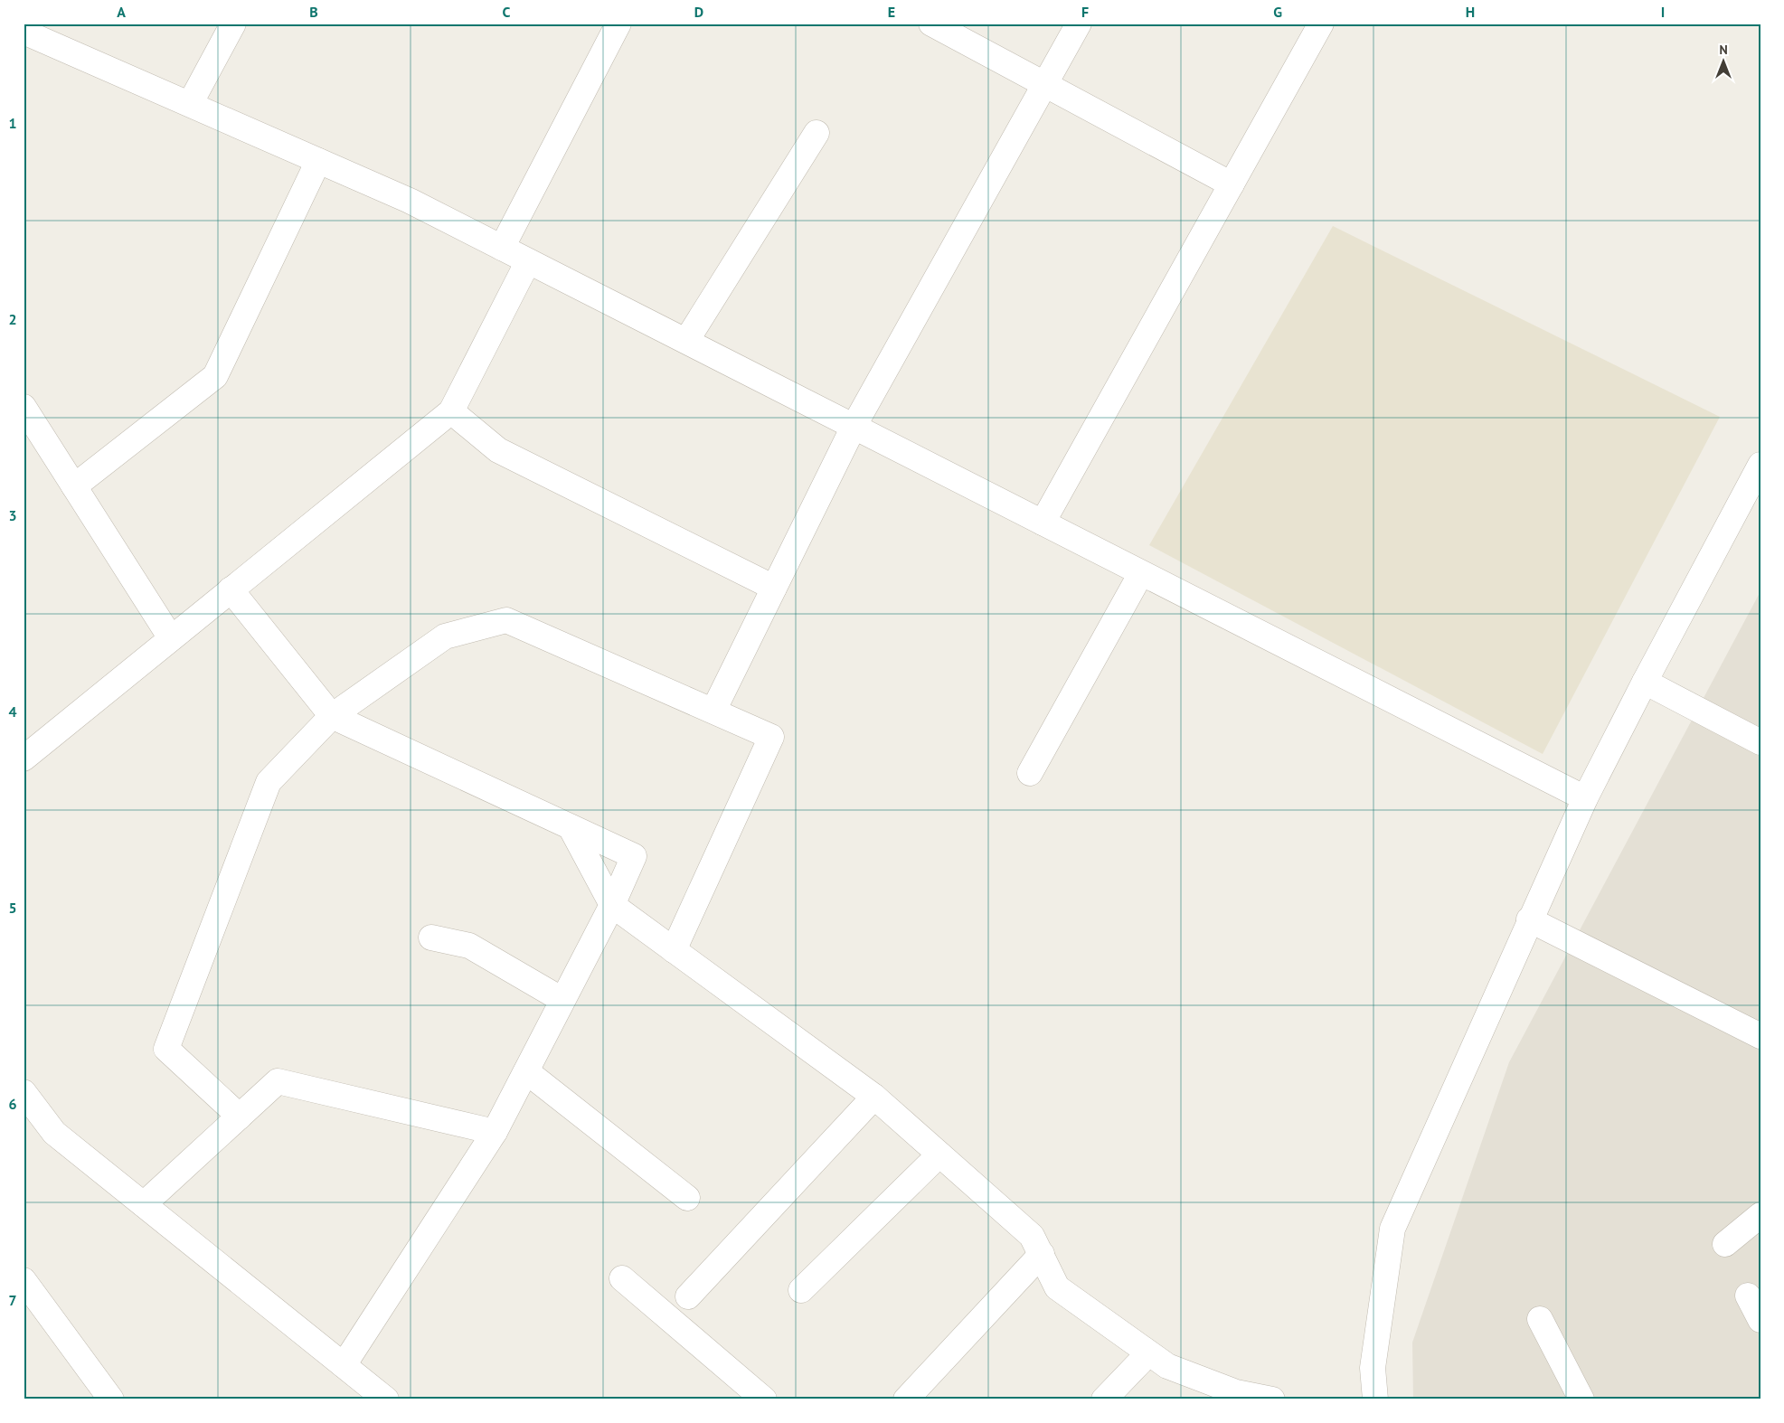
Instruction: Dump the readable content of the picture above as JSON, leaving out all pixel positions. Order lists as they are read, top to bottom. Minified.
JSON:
{"north":"top","grid":{"columns":["A","B","C","D","E","F","G","H","I"],"rows":["1","2","3","4","5","6","7"]}}
